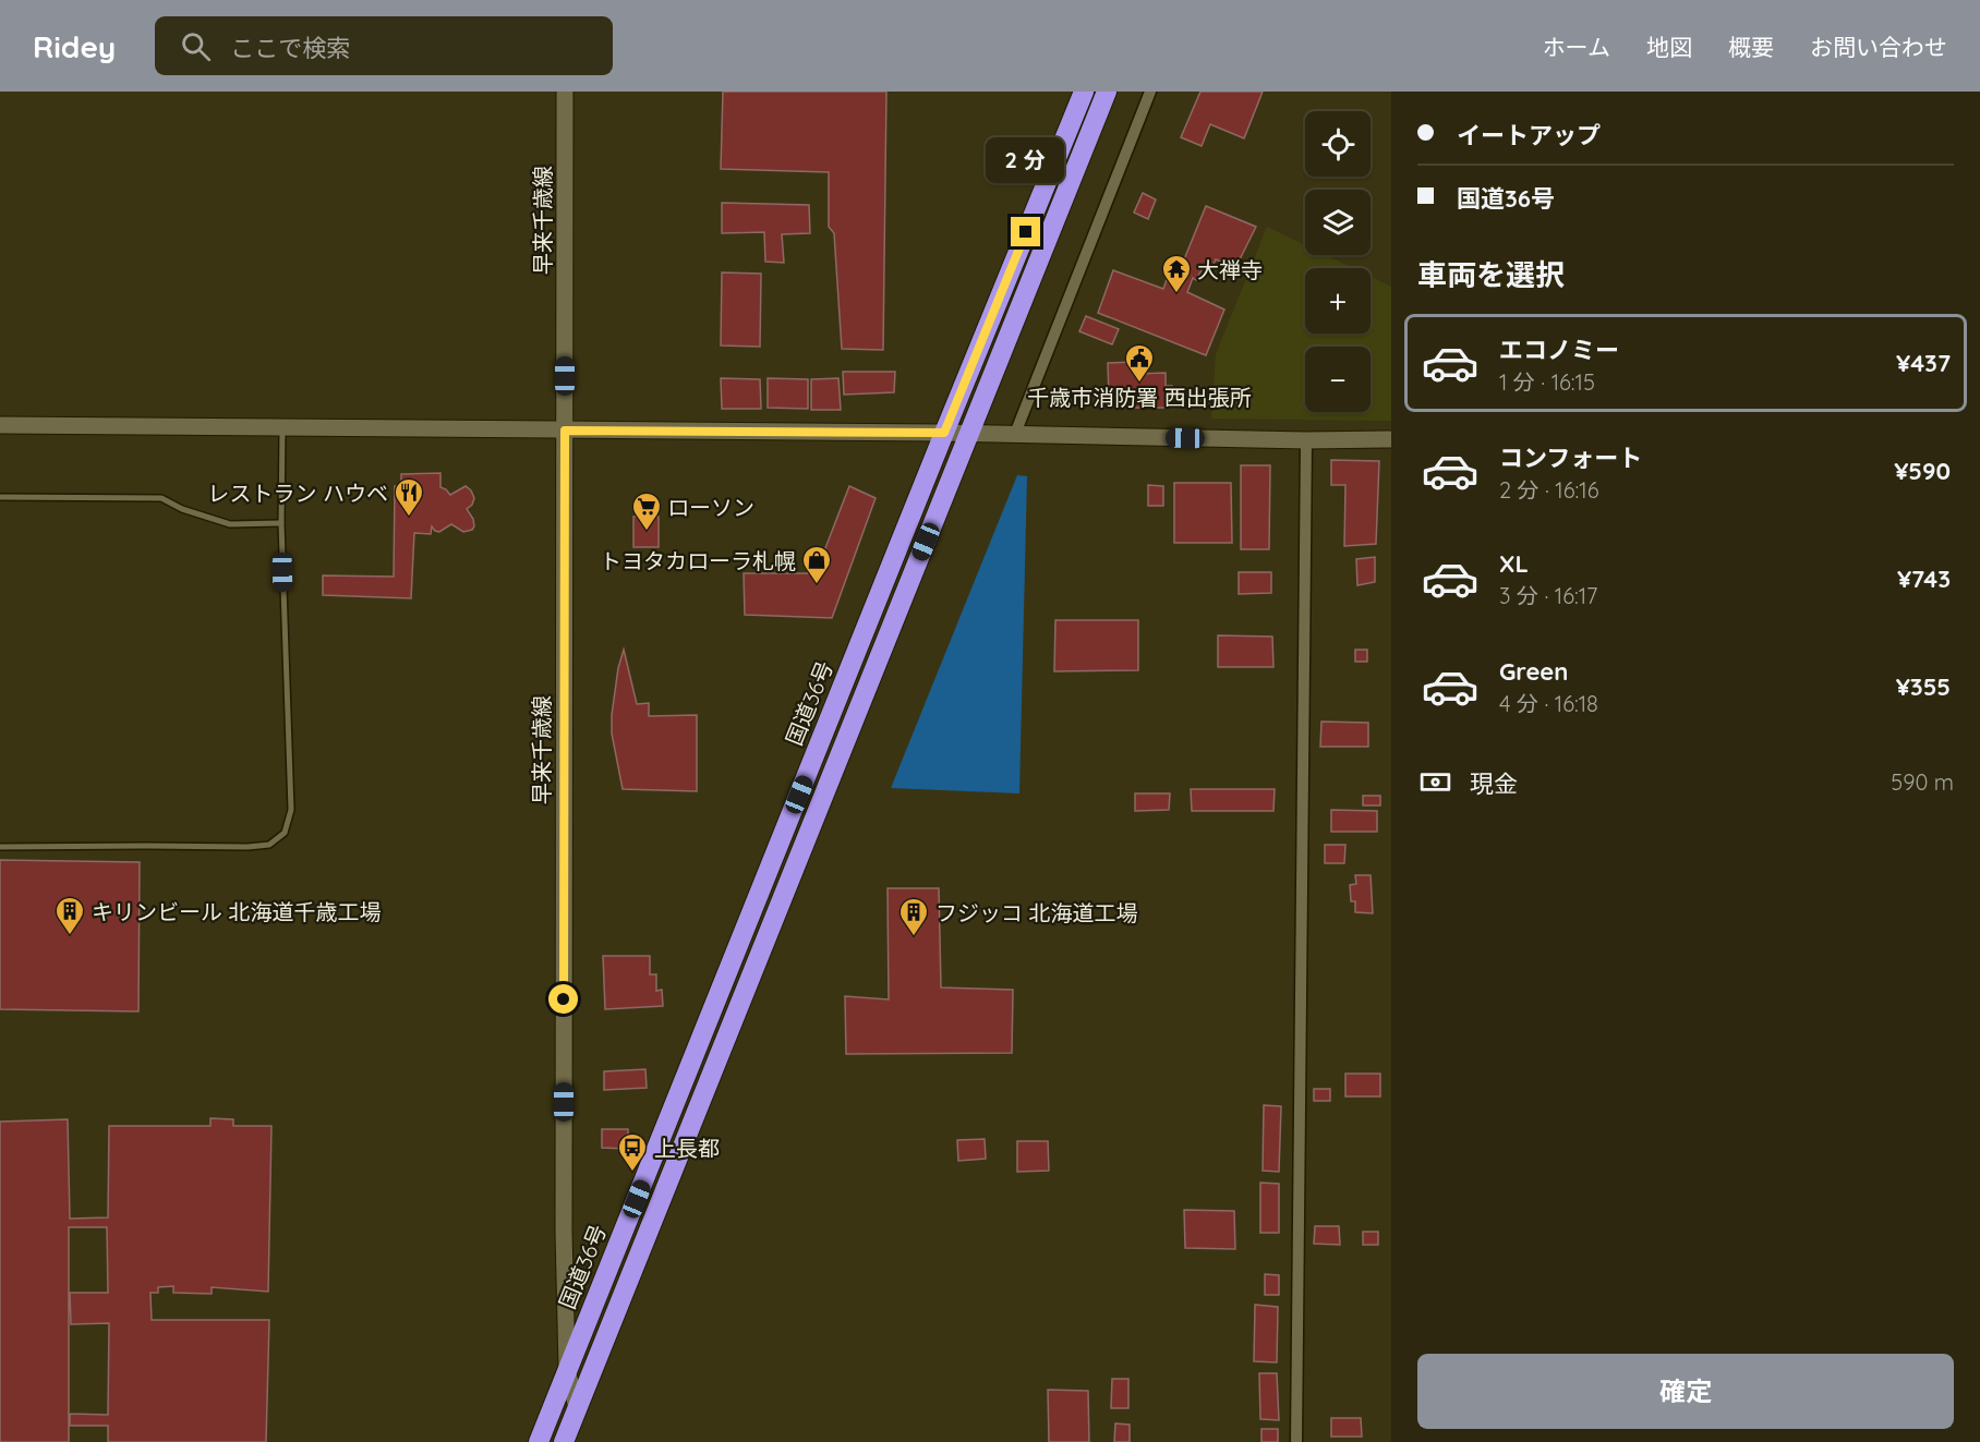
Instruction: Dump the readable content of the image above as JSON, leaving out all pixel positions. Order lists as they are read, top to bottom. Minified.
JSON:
{"streets":{"highway":["国道36号"],"street":["早来千歳線"]},"crossings":[["早来千歳線","国道36号"]],"places":{"temple":["大禅寺"],"public building":["千歳市消防署 西出張所"],"restaurant":["レストラン ハウベ"],"supermarket":["ローソン"],"shop":["トヨタカローラ札幌"],"building":["キリンビール 北海道千歳工場","フジッコ 北海道工場"],"bus stop":["上長都"]},"page":{"header":"Ridey","search":"ここで検索","nav":["ホーム","地図","概要","お問い合わせ"],"banner":["イートアップ","国道36号"],"map_buttons":["+","−"],"bubble":"2 分","heading":"車両を選択","list":[{"name":"エコノミー","note":"1 分 · 16:15","value":"¥437"},{"name":"コンフォート","note":"2 分 · 16:16","value":"¥590"},{"name":"XL","note":"3 分 · 16:17","value":"¥743"},{"name":"Green","note":"4 分 · 16:18","value":"¥355"}],"pay":["現金","590 m"],"buttons":"確定"}}
